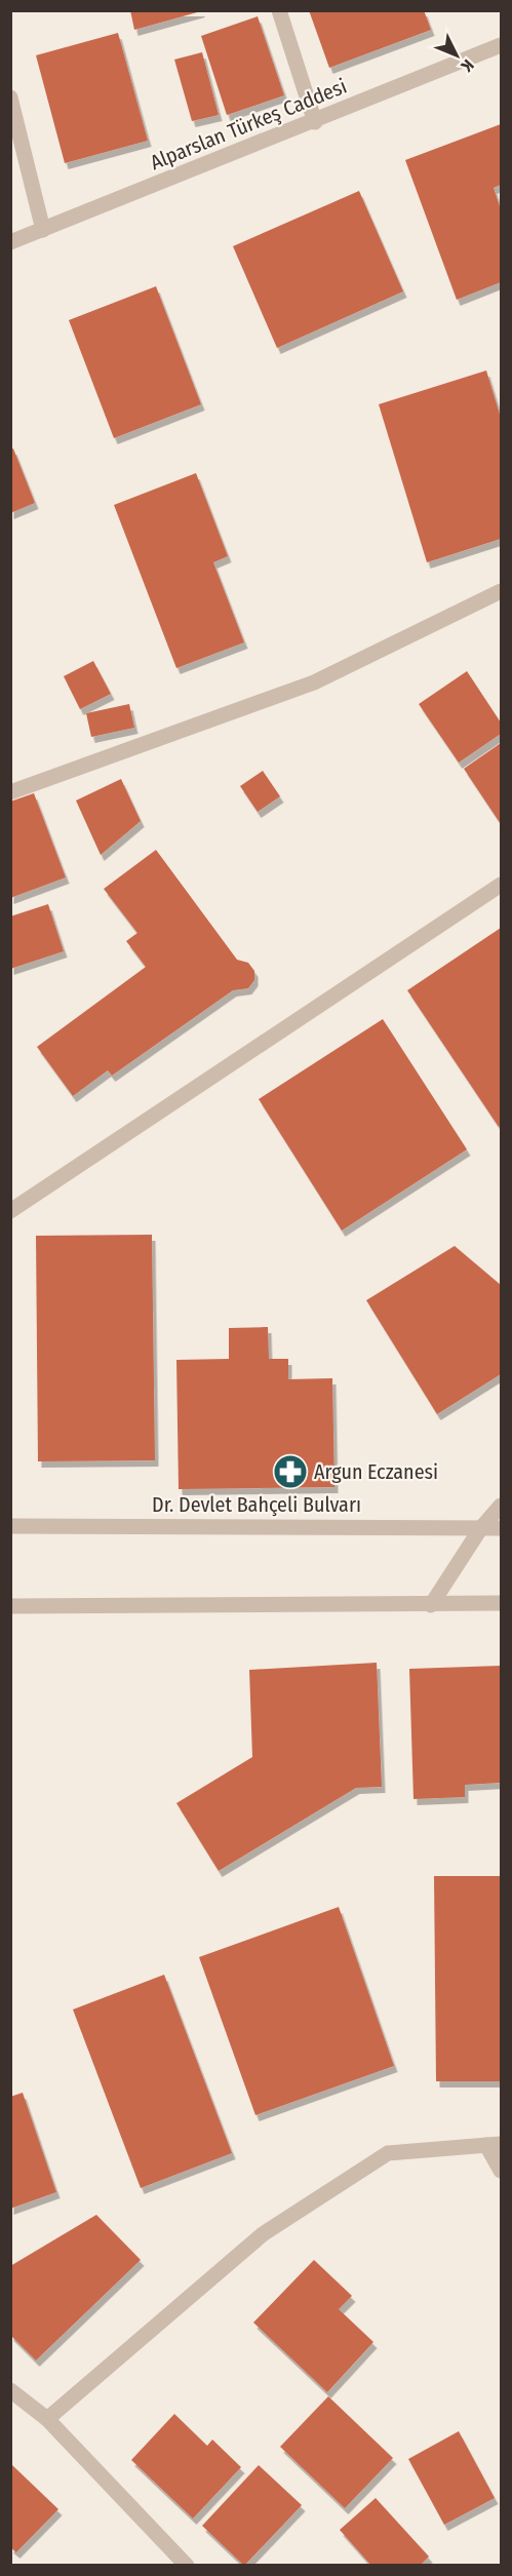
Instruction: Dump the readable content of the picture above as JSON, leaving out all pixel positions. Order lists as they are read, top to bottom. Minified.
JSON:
{"streets":{"street":["Alparslan Türkeş Caddesi","Dr. Devlet Bahçeli Bulvarı"]},"places":{"pharmacy":["Argun Eczanesi"]},"north":"bottom right"}
